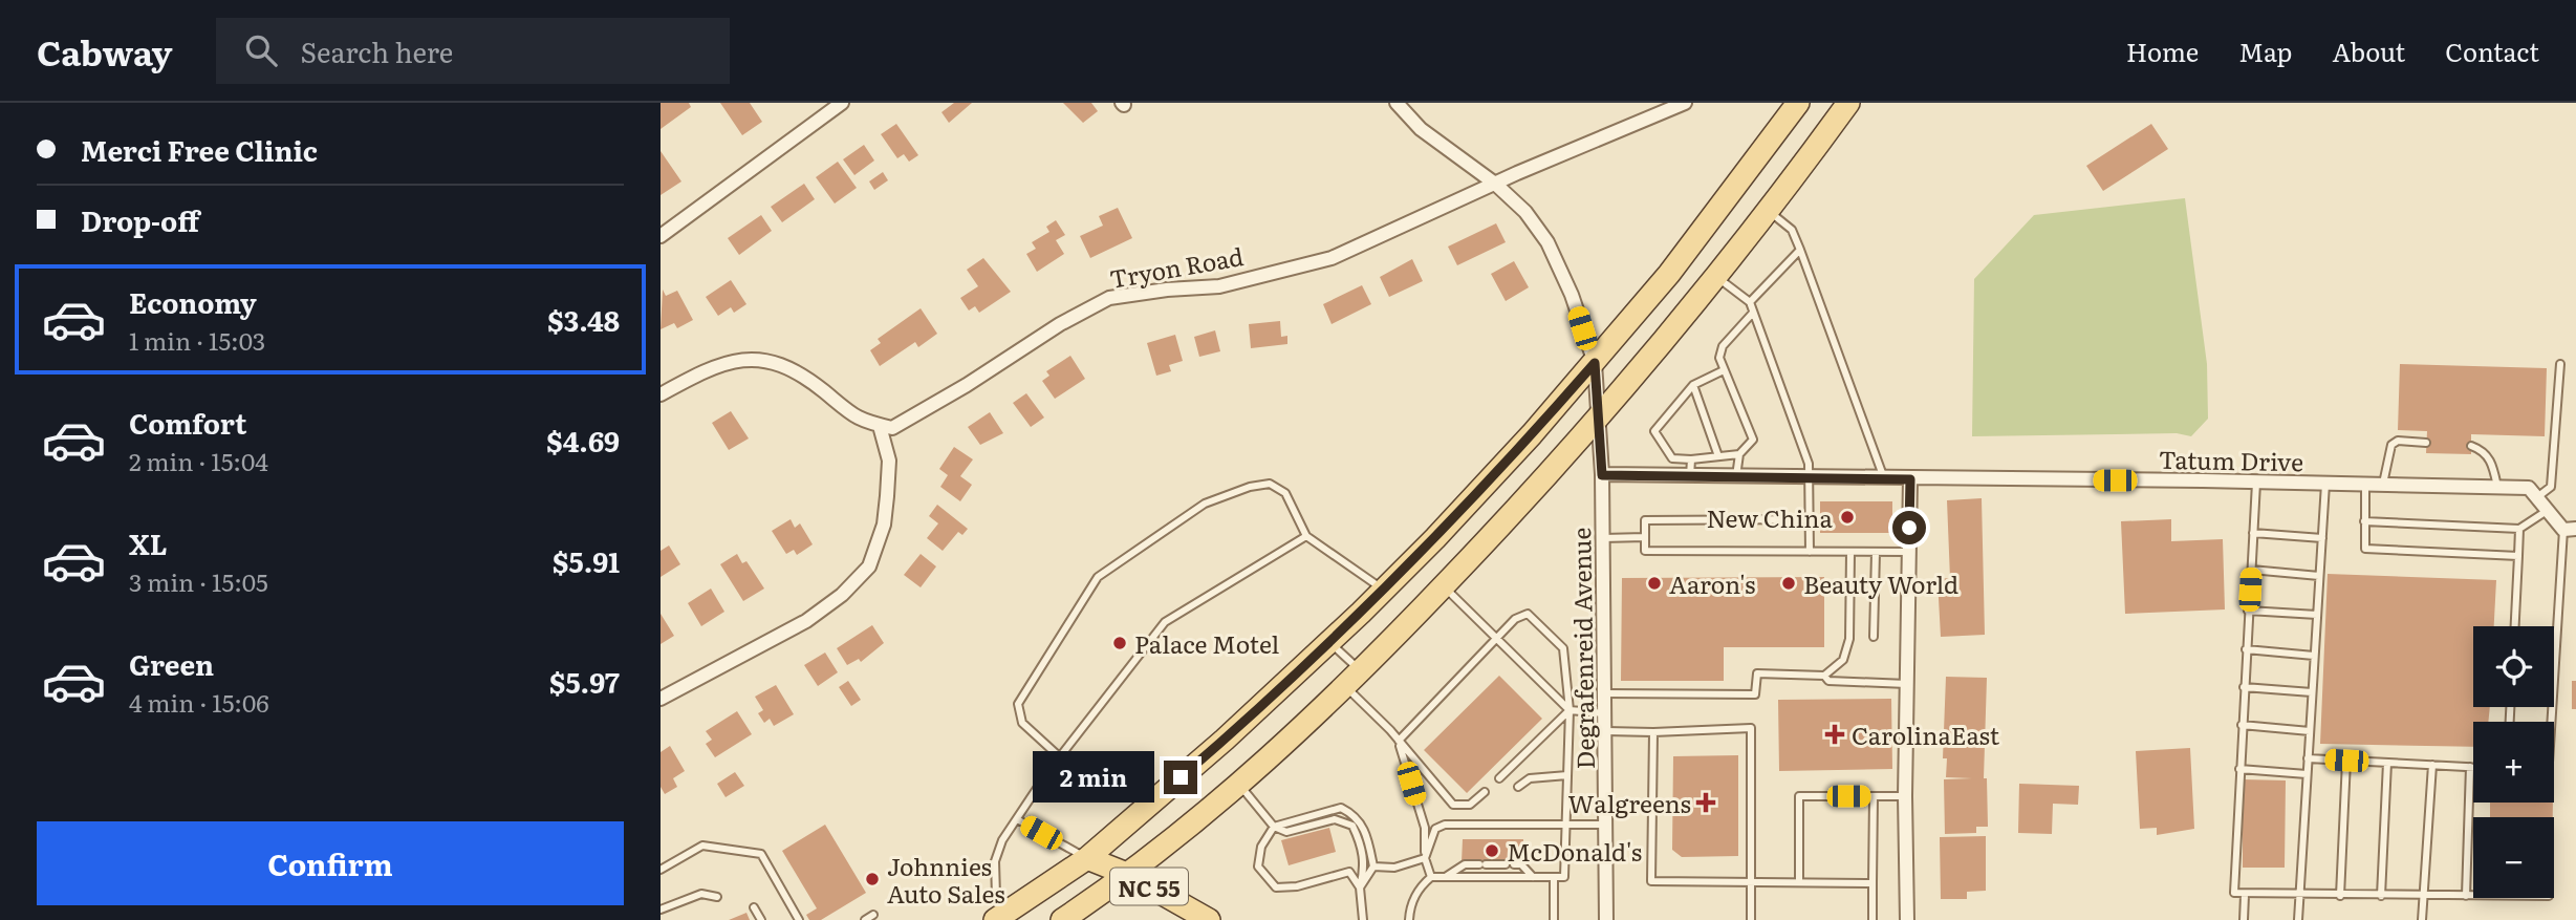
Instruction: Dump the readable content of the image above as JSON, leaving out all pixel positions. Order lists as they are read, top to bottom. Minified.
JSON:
{"streets":{"main road":["NC 55"],"street":["Tryon Road","Tatum Drive","Degrafenreid Avenue"]},"crossings":[["Tryon Road","Degrafenreid Avenue"],["Tatum Drive","Degrafenreid Avenue"]],"places":{"other":["New China","Aaron's","Beauty World","Palace Motel","McDonald's","Johnnies Auto Sales"],"health":["CarolinaEast","Walgreens"]},"page":{"header":"Cabway","search":"Search here","nav":["Home","Map","About","Contact"],"banner":["Merci Free Clinic","Drop-off"],"list":[{"name":"Economy","note":"1 min · 15:03","value":"$3.48"},{"name":"Comfort","note":"2 min · 15:04","value":"$4.69"},{"name":"XL","note":"3 min · 15:05","value":"$5.91"},{"name":"Green","note":"4 min · 15:06","value":"$5.97"}],"map_buttons":["+","−"],"bubble":"2 min","buttons":"Confirm"}}
